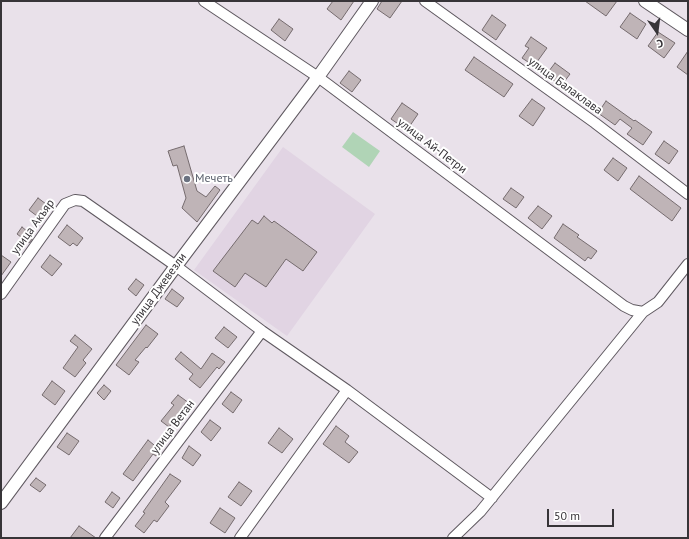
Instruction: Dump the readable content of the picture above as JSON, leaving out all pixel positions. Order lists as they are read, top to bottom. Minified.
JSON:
{"streets":{"street":["улица Балаклава","улица Ай-Петри","улица Акъяр","улица Джевезли","улица Ветан"]},"crossings":[["улица Ай-Петри","улица Джевезли"],["улица Акъяр","улица Джевезли"]],"places":["Мечеть"],"scale_bar":"50 m","north":"bottom"}
